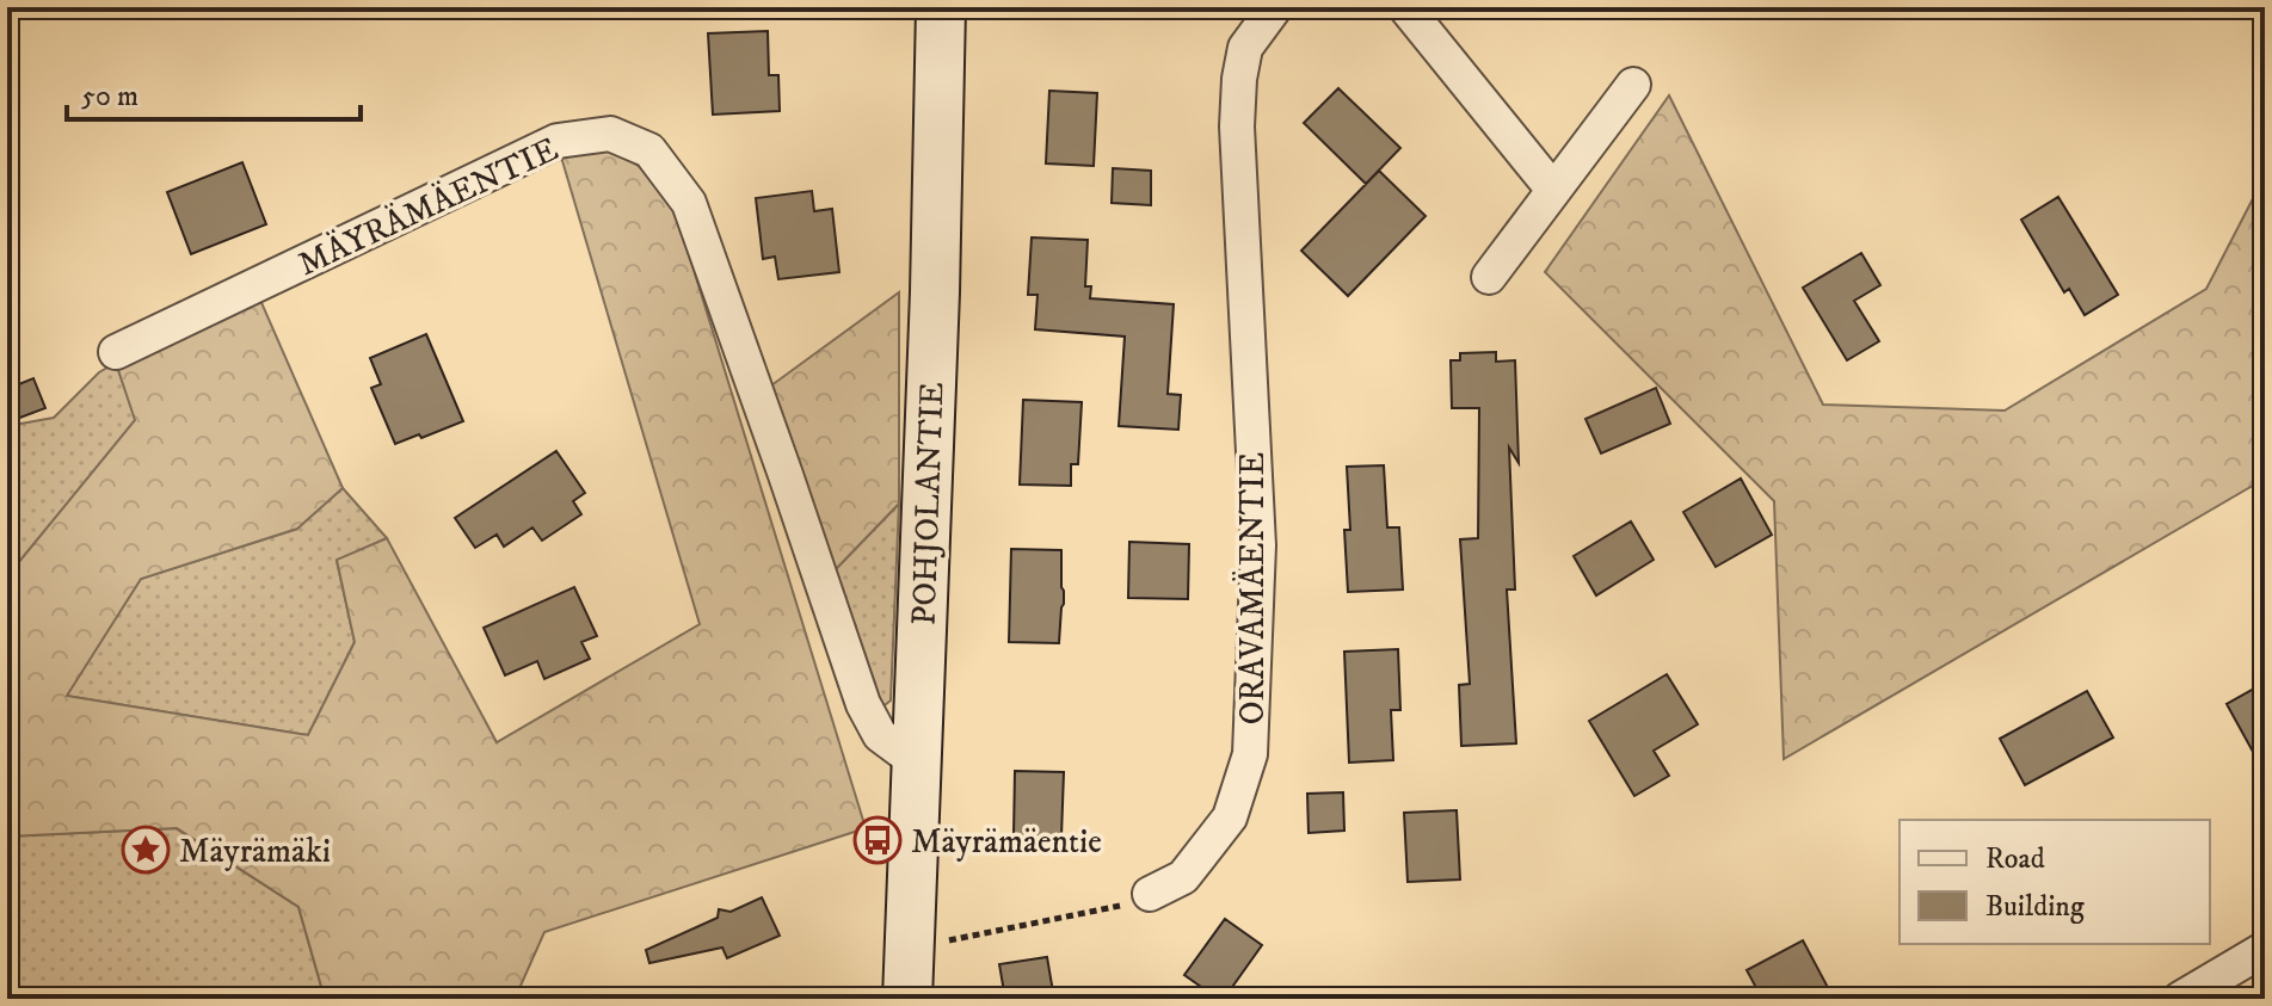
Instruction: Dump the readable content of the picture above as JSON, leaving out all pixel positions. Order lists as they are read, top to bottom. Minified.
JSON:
{"streets":{"street":["MÄYRÄMÄENTIE","POHJOLANTIE","ORAVAMÄENTIE"]},"crossings":[["MÄYRÄMÄENTIE","POHJOLANTIE"]],"places":{"bus stop":["Mäyrämäentie"],"place":["Mäyrämäki"]},"legend":["Road","Building"],"scale_bar":"50 m"}
